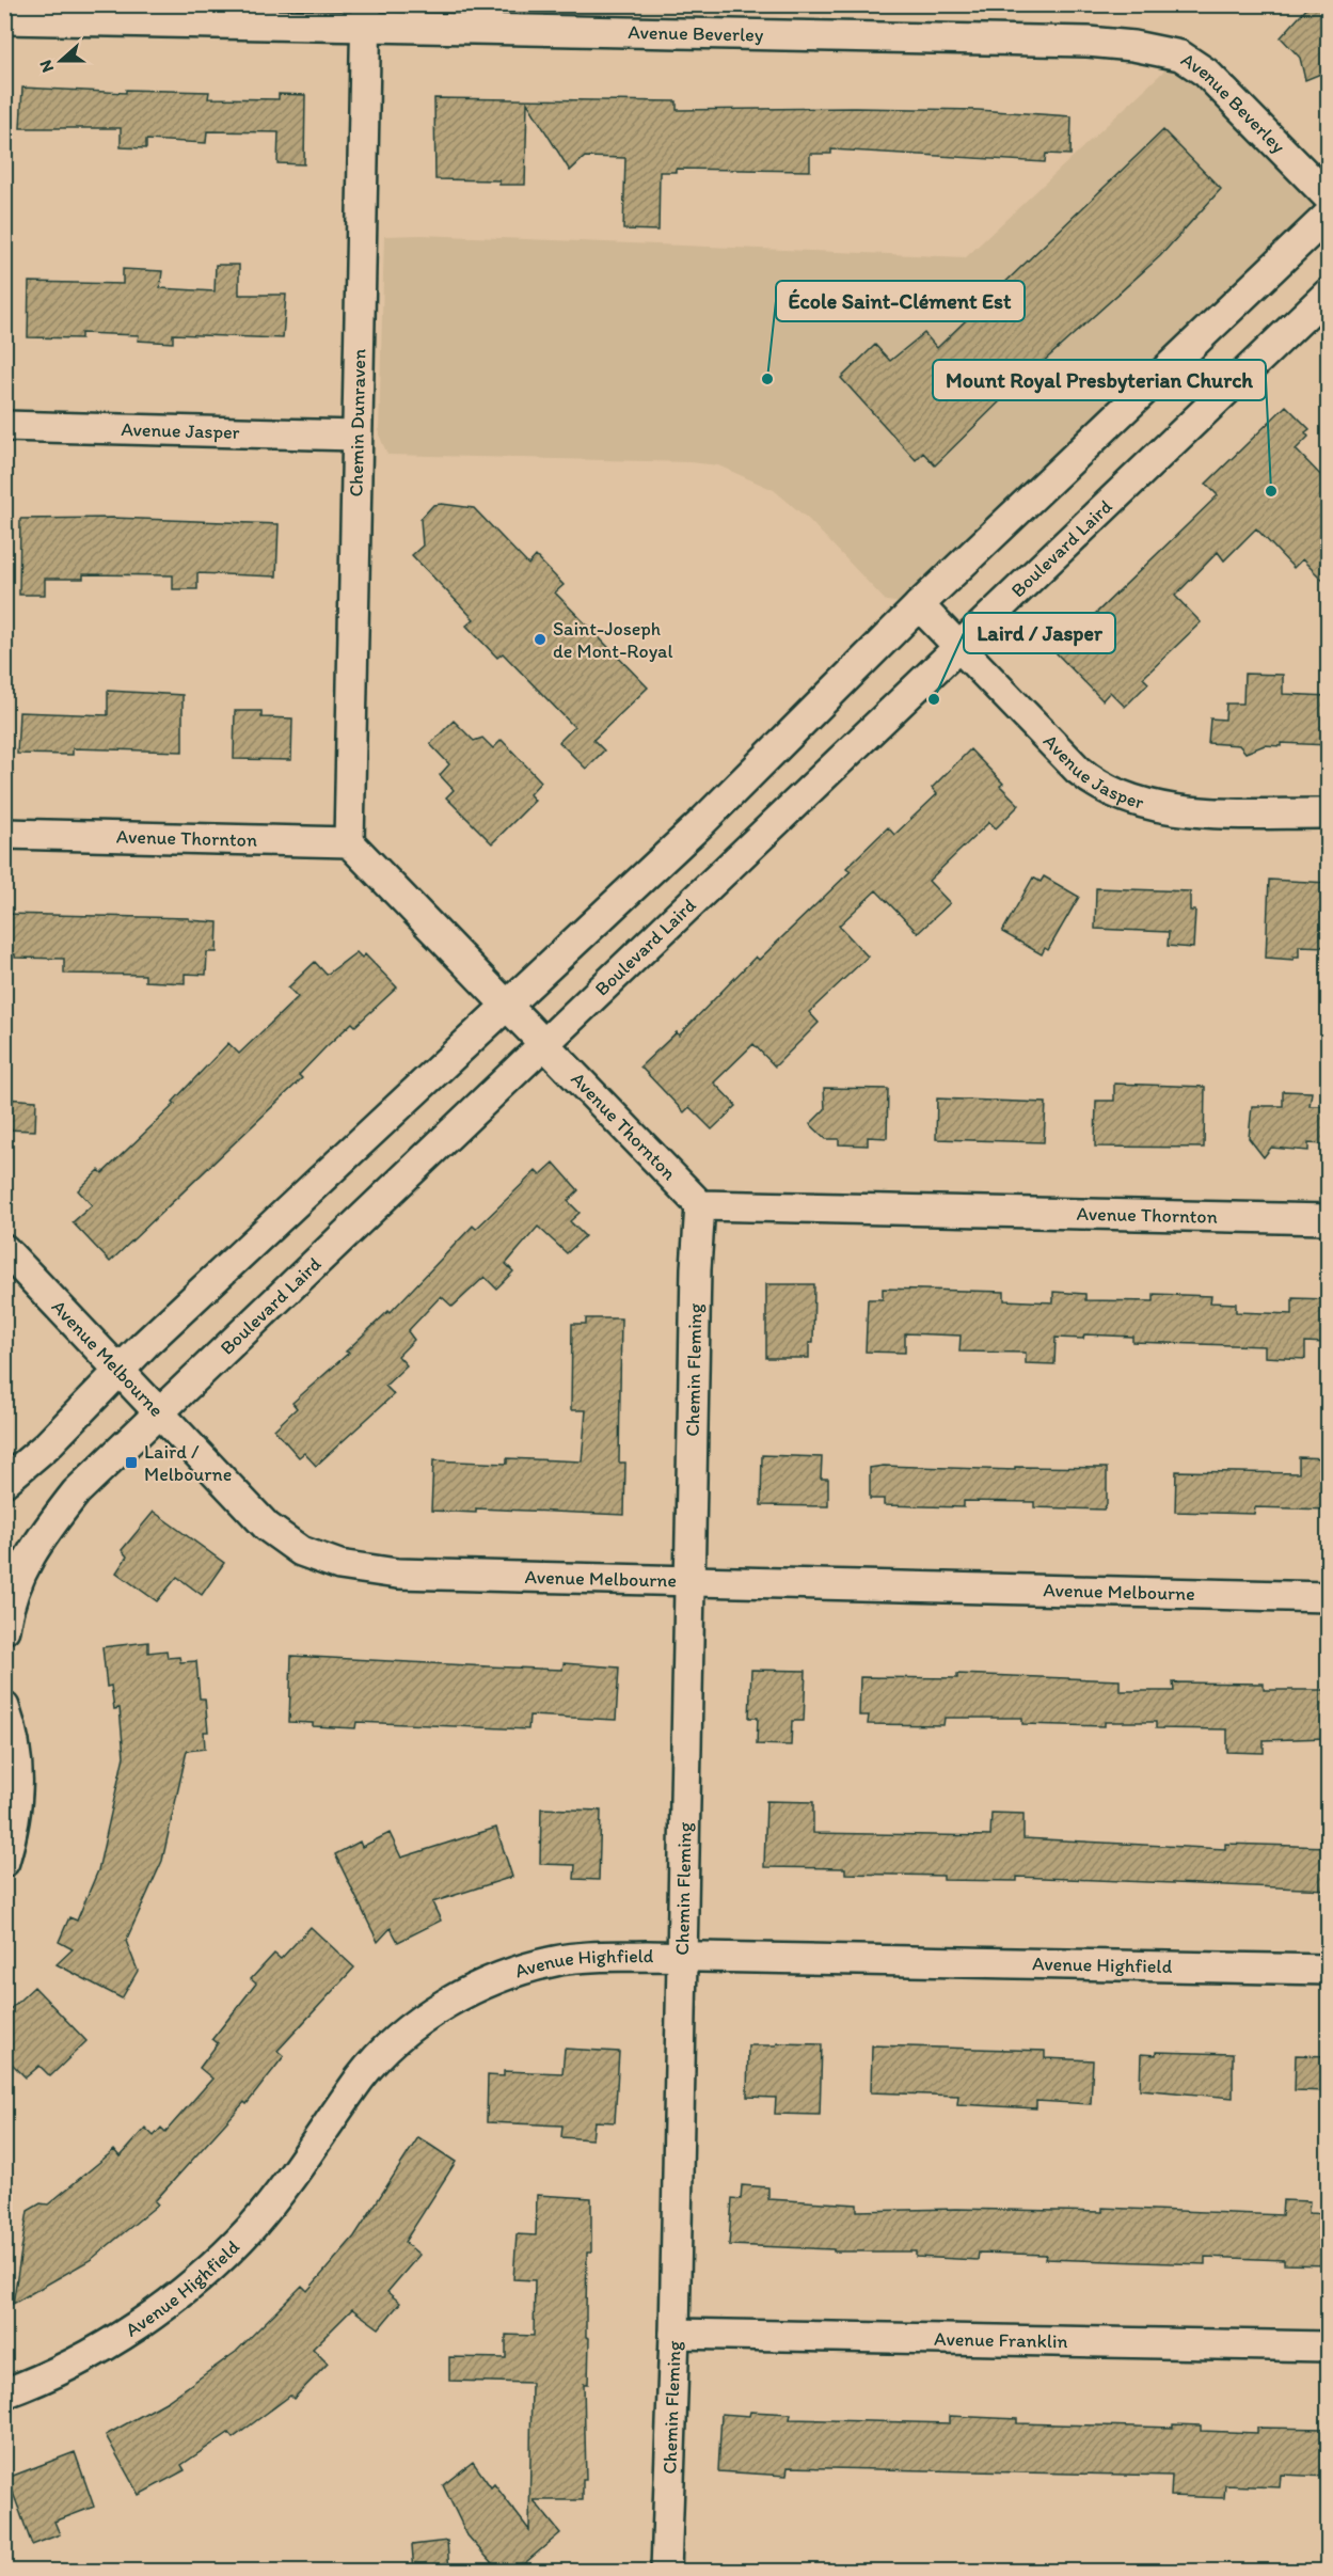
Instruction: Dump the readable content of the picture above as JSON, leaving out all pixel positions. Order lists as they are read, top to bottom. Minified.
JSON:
{"streets":{"street":["Avenue Beverley","Chemin Dunraven","Avenue Jasper","Boulevard Laird","Avenue Thornton","Avenue Melbourne","Chemin Fleming","Avenue Highfield","Avenue Franklin"]},"crossings":[["Avenue Beverley","Chemin Dunraven"],["Chemin Dunraven","Avenue Jasper"],["Chemin Dunraven","Avenue Thornton"],["Avenue Jasper","Boulevard Laird"],["Boulevard Laird","Avenue Thornton"],["Boulevard Laird","Avenue Melbourne"],["Avenue Thornton","Chemin Fleming"],["Avenue Melbourne","Chemin Fleming"],["Chemin Fleming","Avenue Highfield"],["Chemin Fleming","Avenue Franklin"]],"places":{"other":["École Saint-Clément Est","Mount Royal Presbyterian Church","Saint-Joseph de Mont-Royal","Laird / Jasper"],"transit":["Laird / Melbourne"]},"north":"left"}
